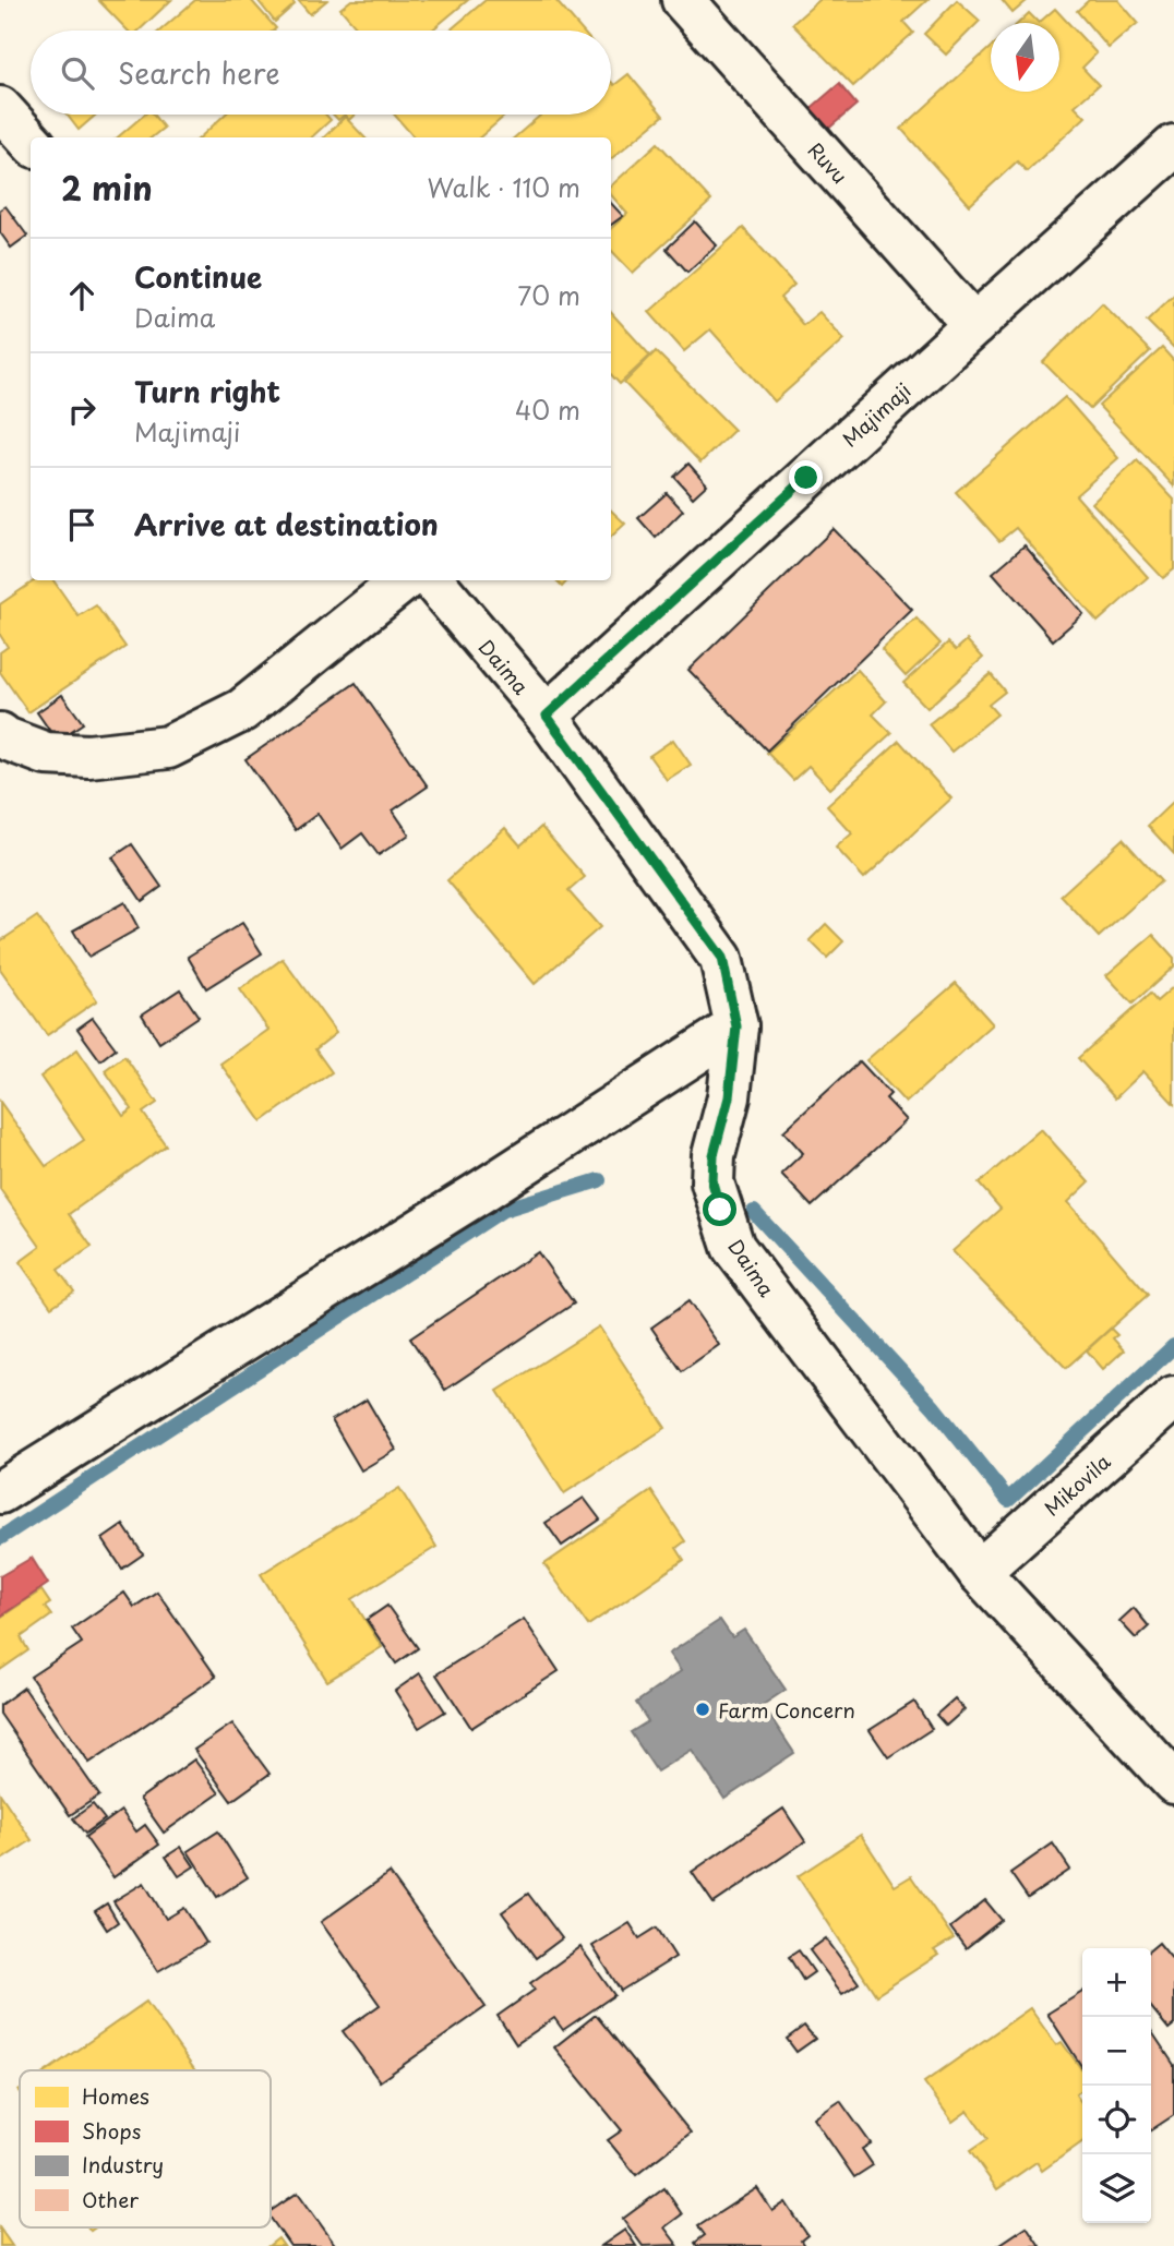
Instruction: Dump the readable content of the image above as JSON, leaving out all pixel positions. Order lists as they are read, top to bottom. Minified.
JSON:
{"streets":{"street":["Ruvu","Majimaji","Daima","Mikovila"]},"crossings":[["Ruvu","Majimaji"],["Majimaji","Daima"],["Daima","Mikovila"]],"places":["Farm Concern"],"legend":["Homes","Shops","Industry","Other"],"north":"bottom","page":{"search":"Search here","heading":["2 min","Walk · 110 m"],"list":[["Continue","Daima","70 m"],["Turn right","Majimaji","40 m"],"Arrive at destination"],"map_buttons":["+","−"]}}
